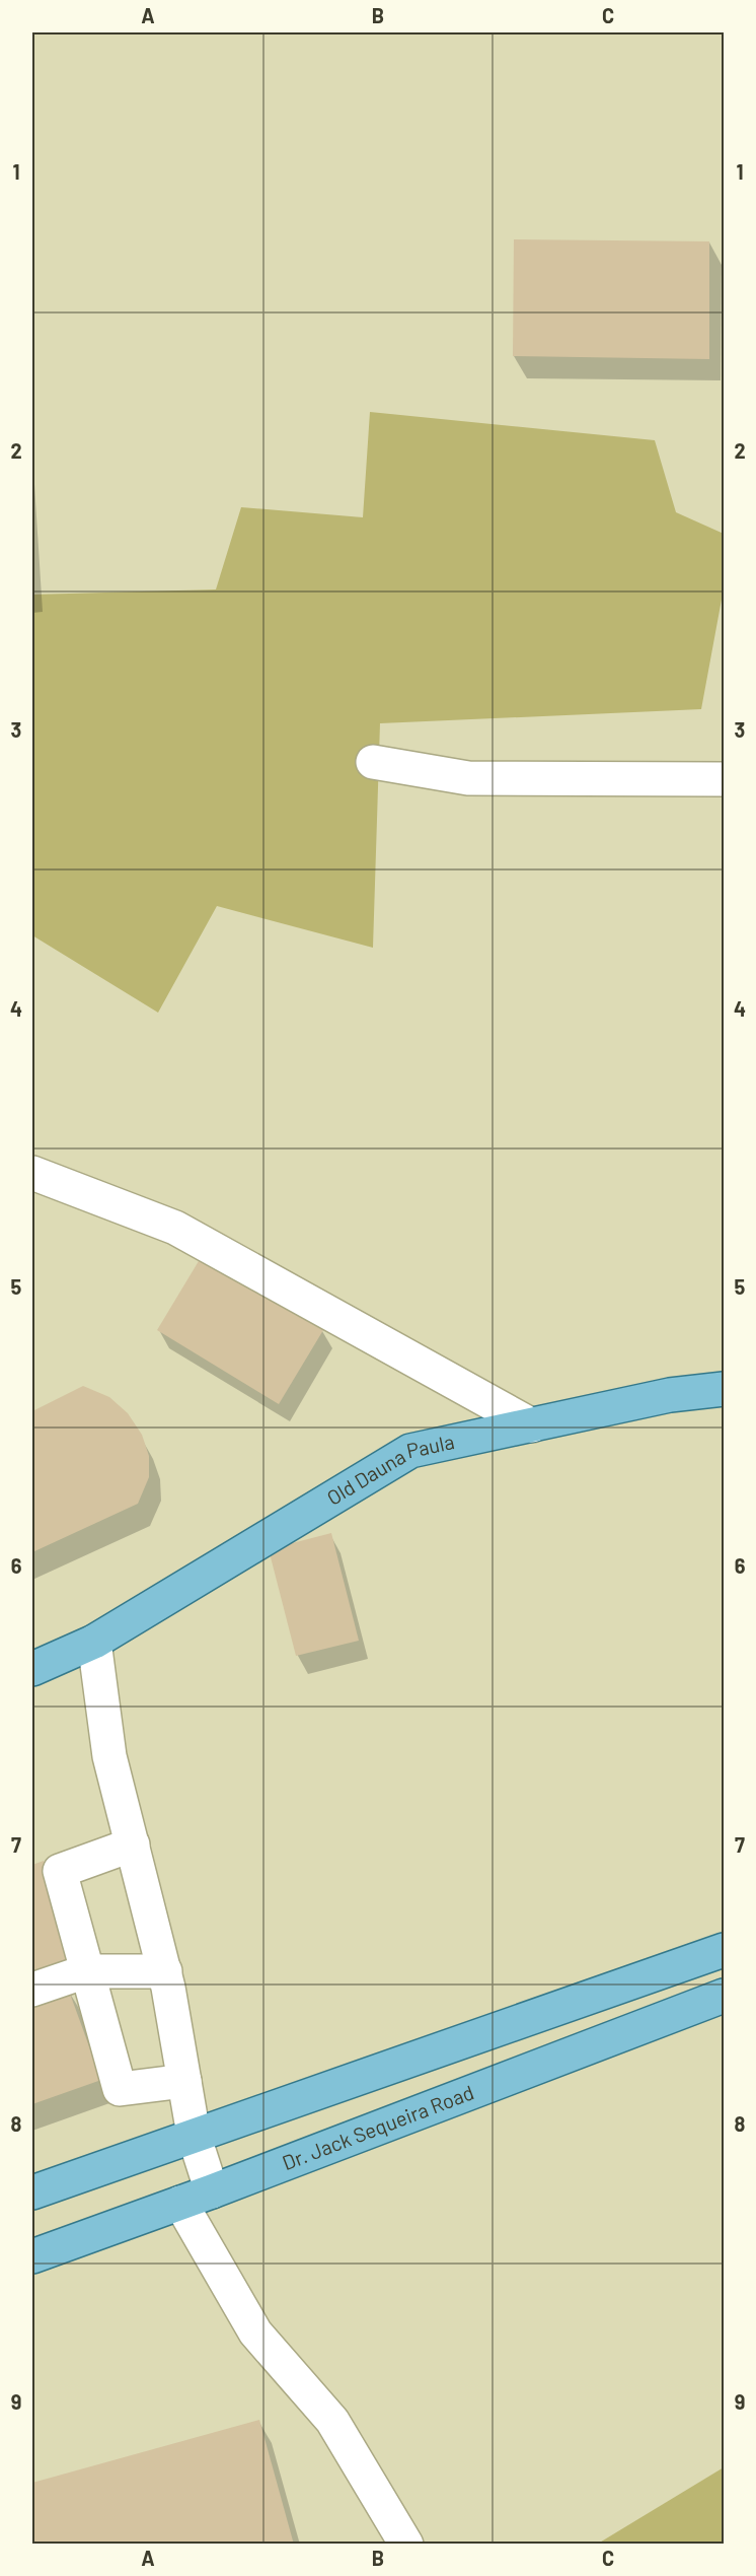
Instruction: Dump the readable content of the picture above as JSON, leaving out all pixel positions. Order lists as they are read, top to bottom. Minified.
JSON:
{"streets":{"main road":["Old Dauna Paula","Dr. Jack Sequeira Road"]},"grid":{"columns":["A","B","C"],"rows":["1","2","3","4","5","6","7","8","9"]}}
